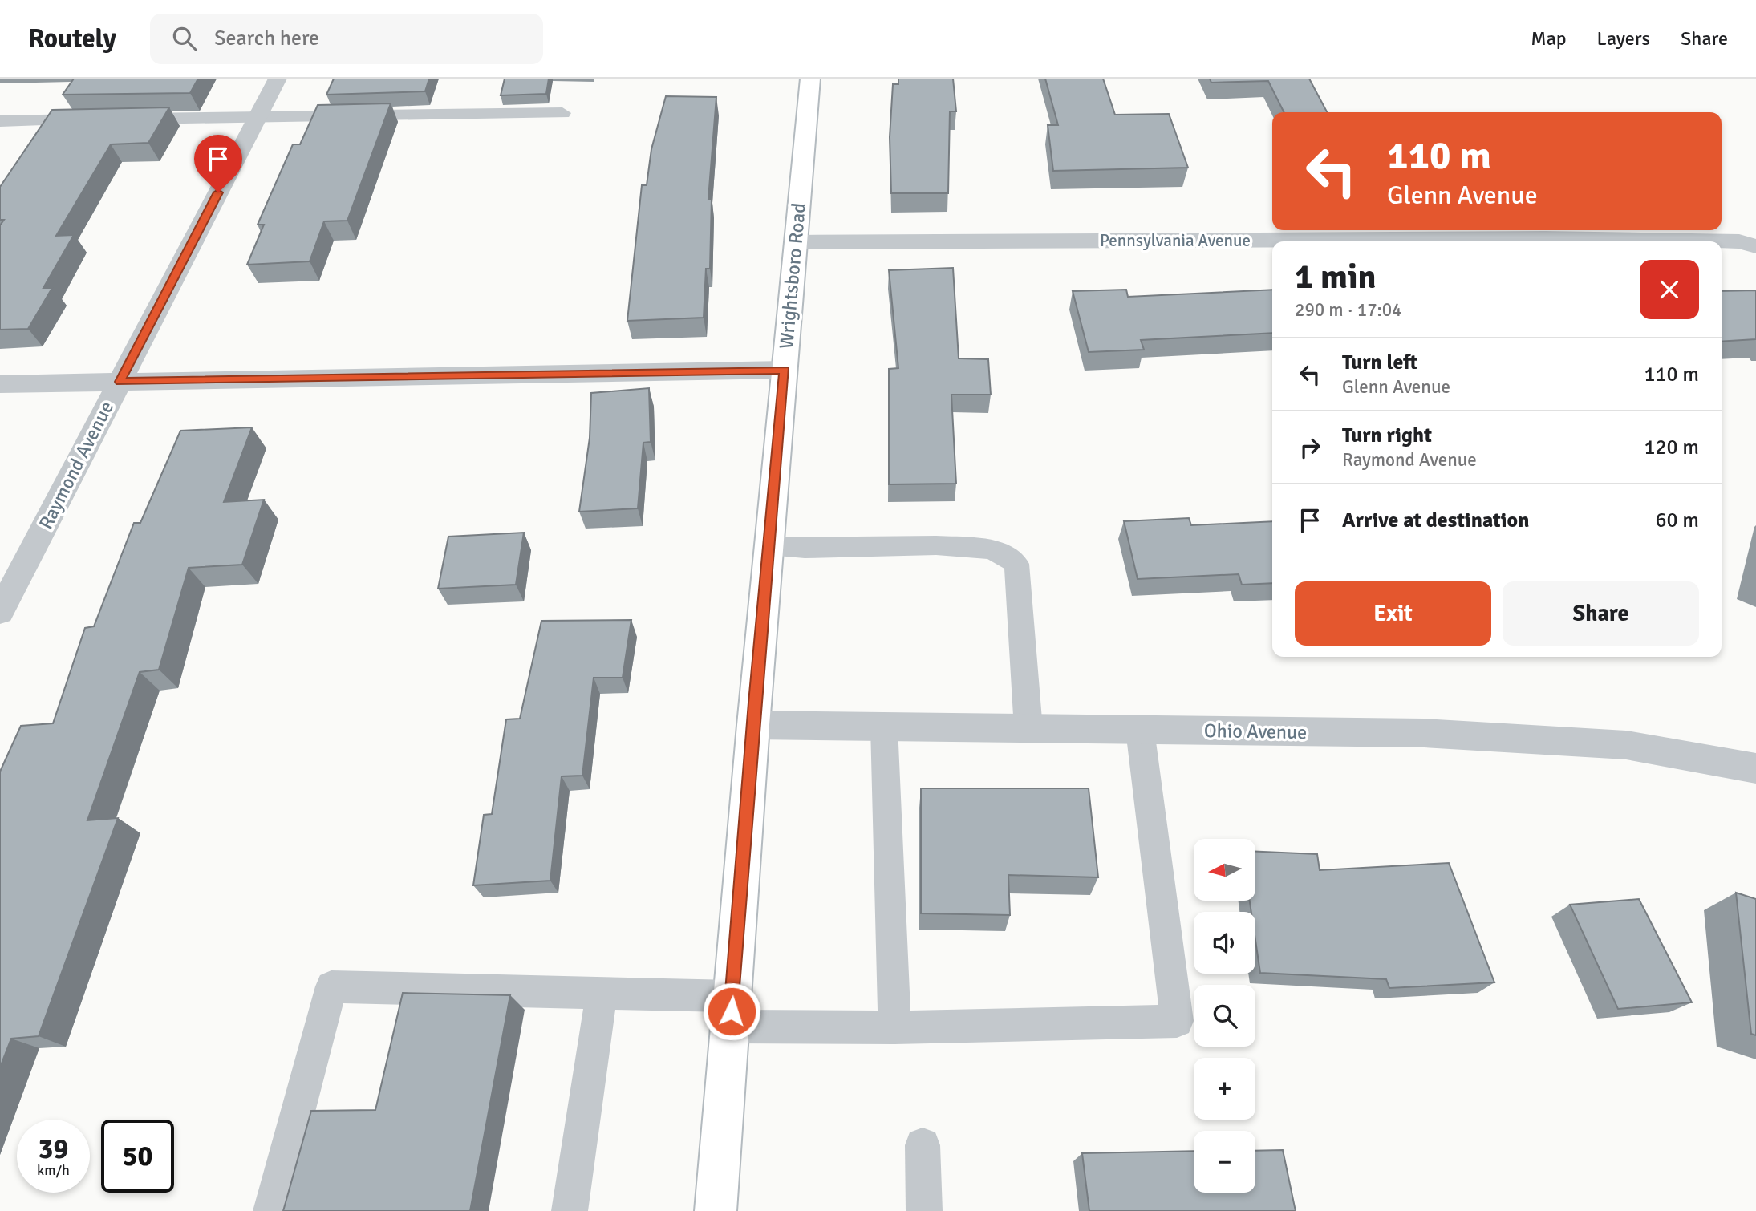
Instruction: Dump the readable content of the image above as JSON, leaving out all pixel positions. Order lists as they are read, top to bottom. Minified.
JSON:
{"streets":{"main road":["Wrightsboro Road"],"street":["Pennsylvania Avenue","Raymond Avenue","Ohio Avenue"]},"crossings":[["Pennsylvania Avenue","Wrightsboro Road"],["Wrightsboro Road","Ohio Avenue"]],"north":"left","page":{"header":"Routely","search":"Search here","nav":["Map","Layers","Share"],"turn":["110 m","Glenn Avenue"],"heading":["1 min","290 m · 17:04"],"list":[{"name":"Turn left","note":"Glenn Avenue","value":"110 m"},{"name":"Turn right","note":"Raymond Avenue","value":"120 m"},{"name":"Arrive at destination","value":"60 m"}],"buttons":["Exit","Share"],"map_buttons":["+","−"],"speed":"39 km/h","limit":"50"}}
